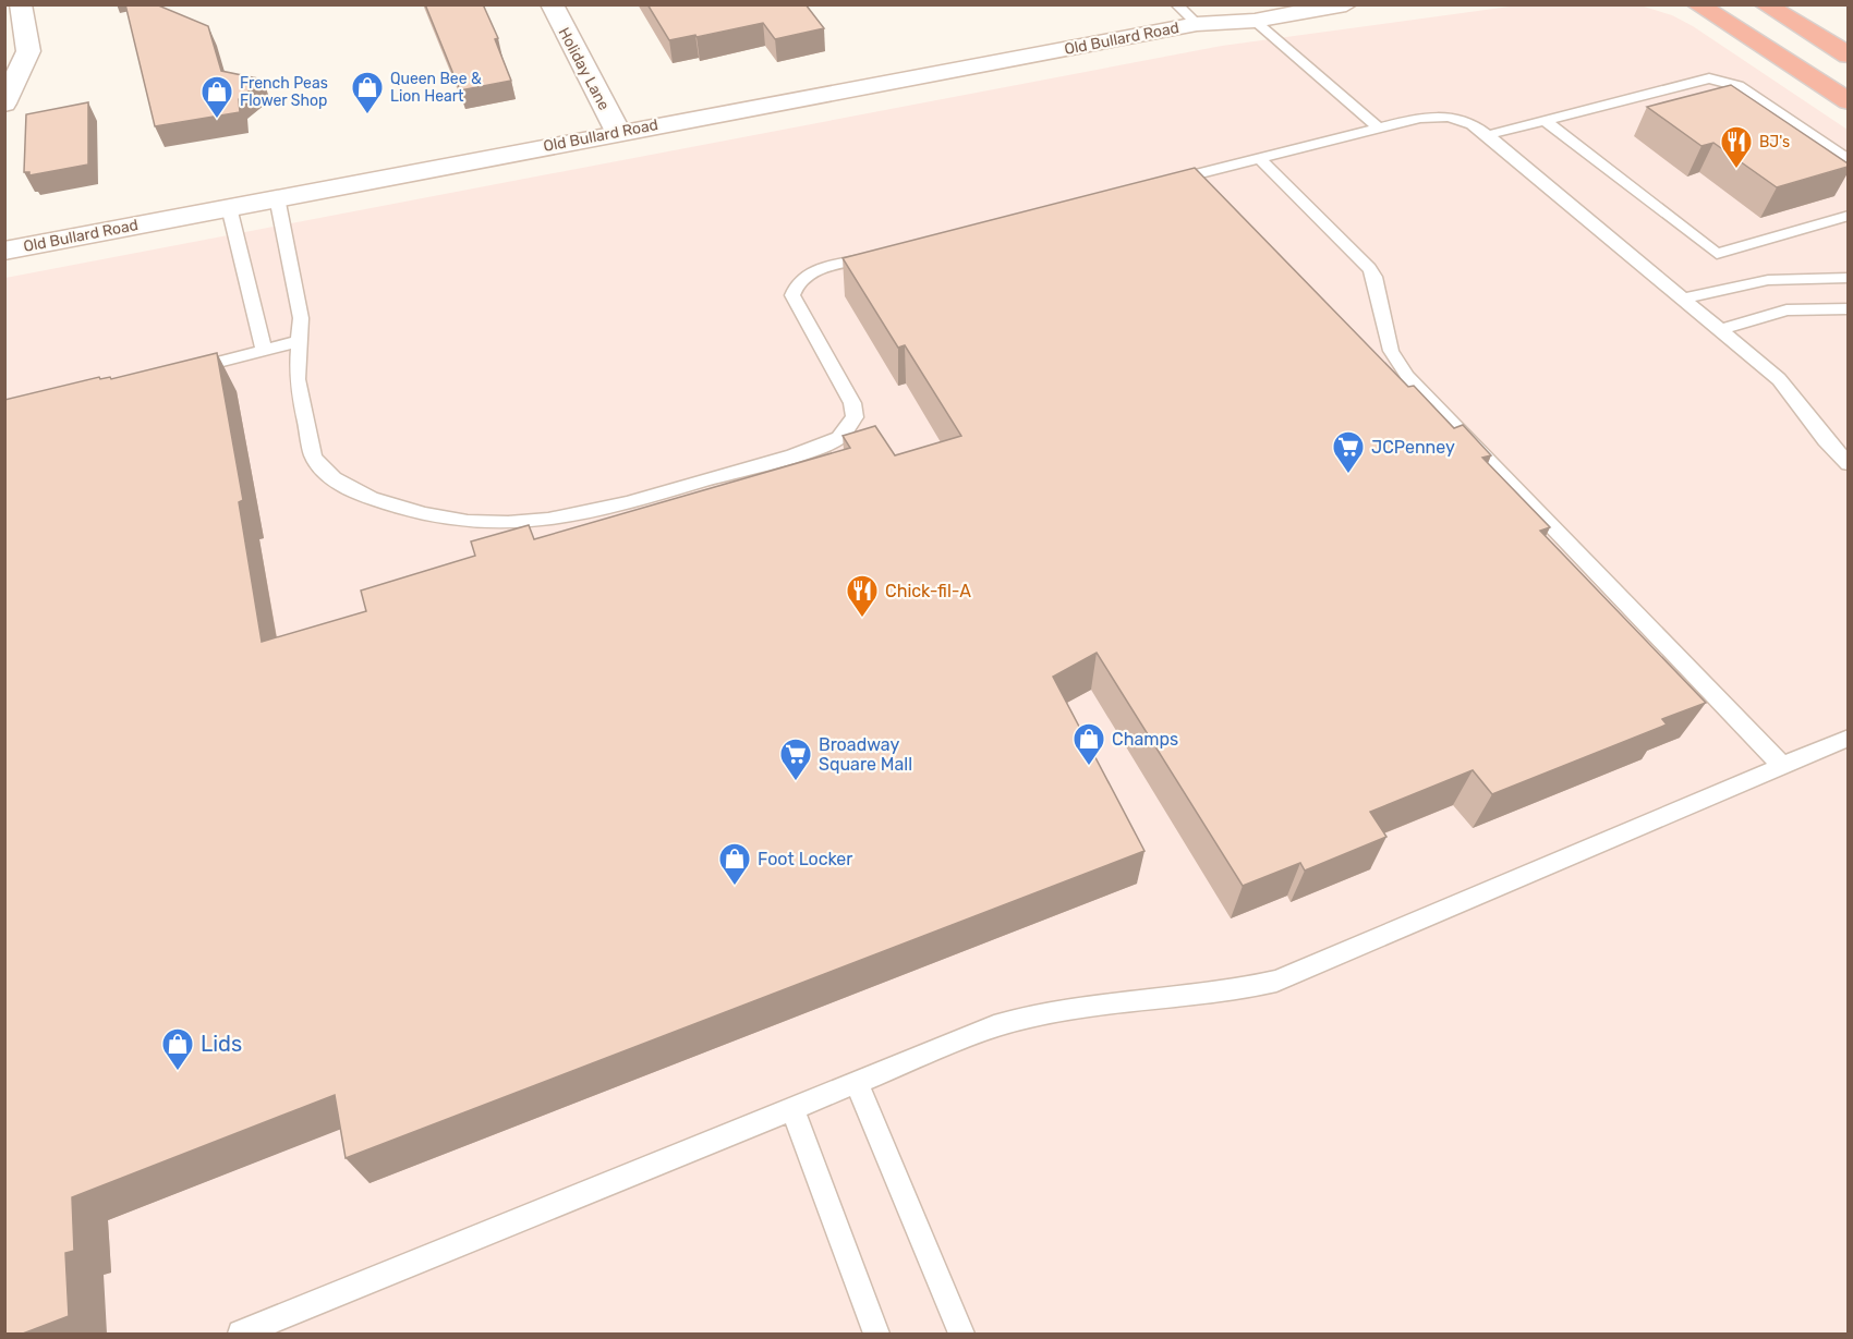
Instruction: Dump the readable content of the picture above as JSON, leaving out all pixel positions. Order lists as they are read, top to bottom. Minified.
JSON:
{"streets":{"street":["Old Bullard Road","Holiday Lane"]},"crossings":[["Old Bullard Road","Holiday Lane"]],"places":{"shop":["Queen Bee & Lion Heart","French Peas Flower Shop","Champs","Foot Locker","Lids"],"restaurant":["BJ's","Chick-fil-A"],"supermarket":["JCPenney","Broadway Square Mall"]}}
